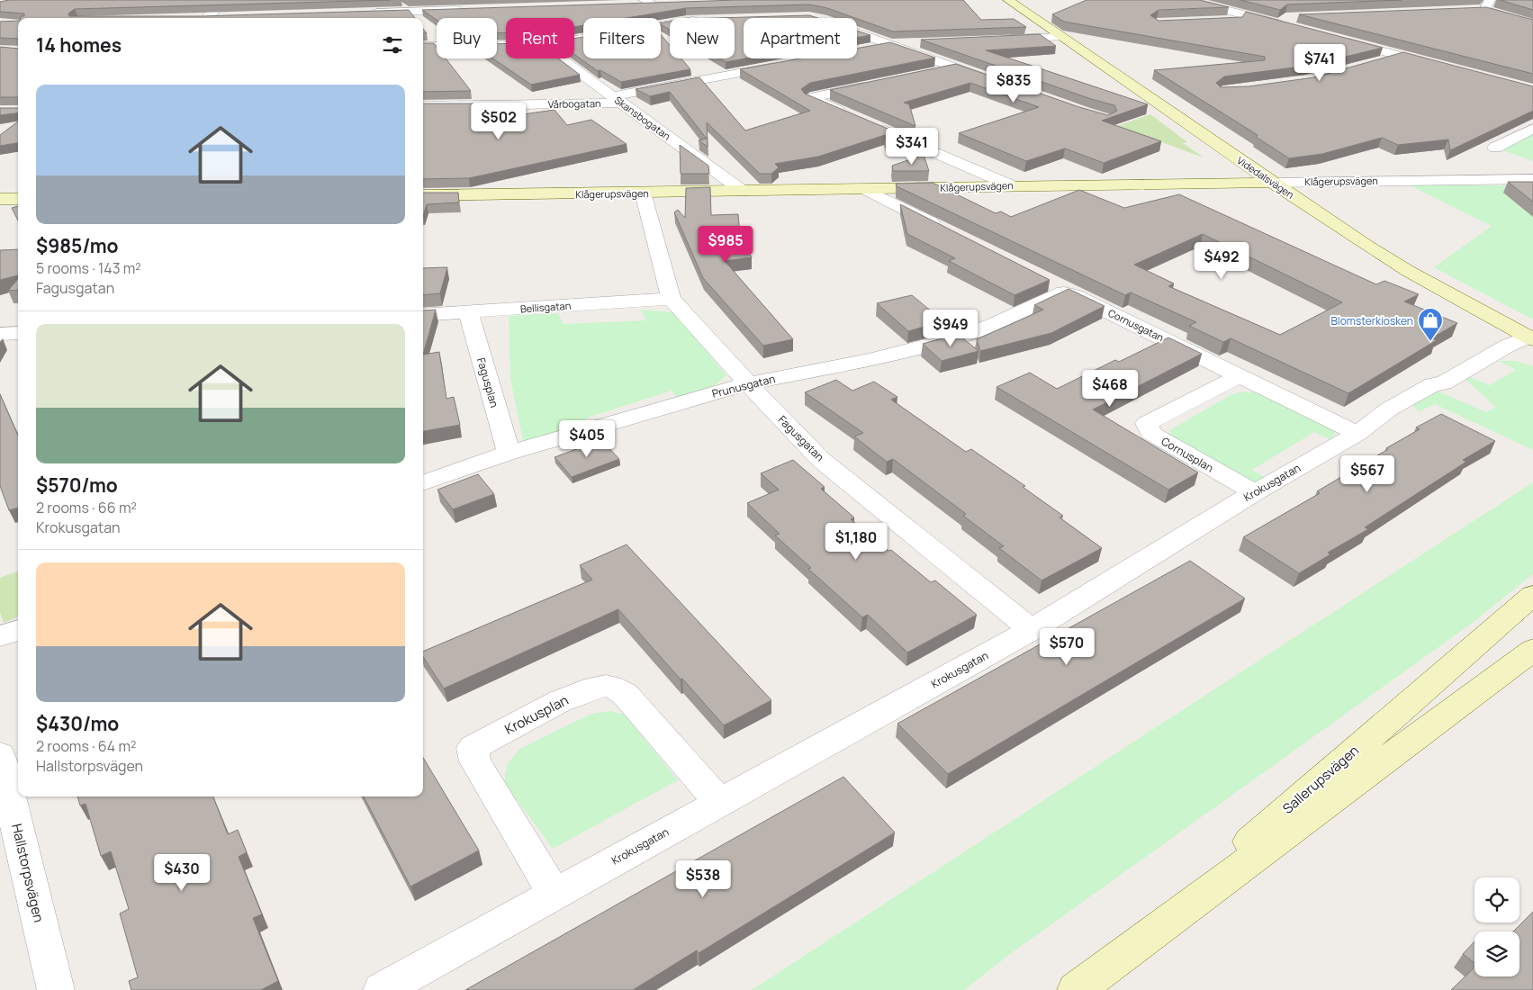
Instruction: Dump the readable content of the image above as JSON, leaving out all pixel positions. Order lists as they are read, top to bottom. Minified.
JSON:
{"streets":{"street":["Vårbogatan","Skansbogatan","Videdalsvägen","Klågerupsvägen","Bellisgatan","Cornusgatan","Fagusplan","Prunusgatan","Fagusgatan","Cornusplan","Krokusgatan","Krokusplan","Sallerupsvägen","Hallstorpsvägen"]},"crossings":[["Vårbogatan","Skansbogatan"],["Skansbogatan","Klågerupsvägen"],["Videdalsvägen","Klågerupsvägen"],["Videdalsvägen","Krokusgatan"],["Klågerupsvägen","Fagusgatan"],["Bellisgatan","Fagusplan"],["Bellisgatan","Fagusgatan"],["Cornusgatan","Prunusgatan"],["Cornusgatan","Cornusplan"],["Cornusgatan","Krokusgatan"],["Fagusplan","Prunusgatan"],["Prunusgatan","Fagusgatan"],["Fagusgatan","Krokusgatan"],["Cornusplan","Krokusgatan"],["Krokusgatan","Krokusplan"]],"places":{"shop":["Blomsterkiosken"]},"page":{"chip":["Buy","Rent","Filters","New","Apartment"],"heading":"14 homes","price":["$741","$835","$502","$341","$985","$492","$949","$468","$405","$567","$1,180","$570","$430","$538"],"list":[{"name":"$985/mo","note":"5 rooms · 143 m² · Fagusgatan"},{"name":"$570/mo","note":"2 rooms · 66 m² · Krokusgatan"},{"name":"$430/mo","note":"2 rooms · 64 m² · Hallstorpsvägen"}]}}
